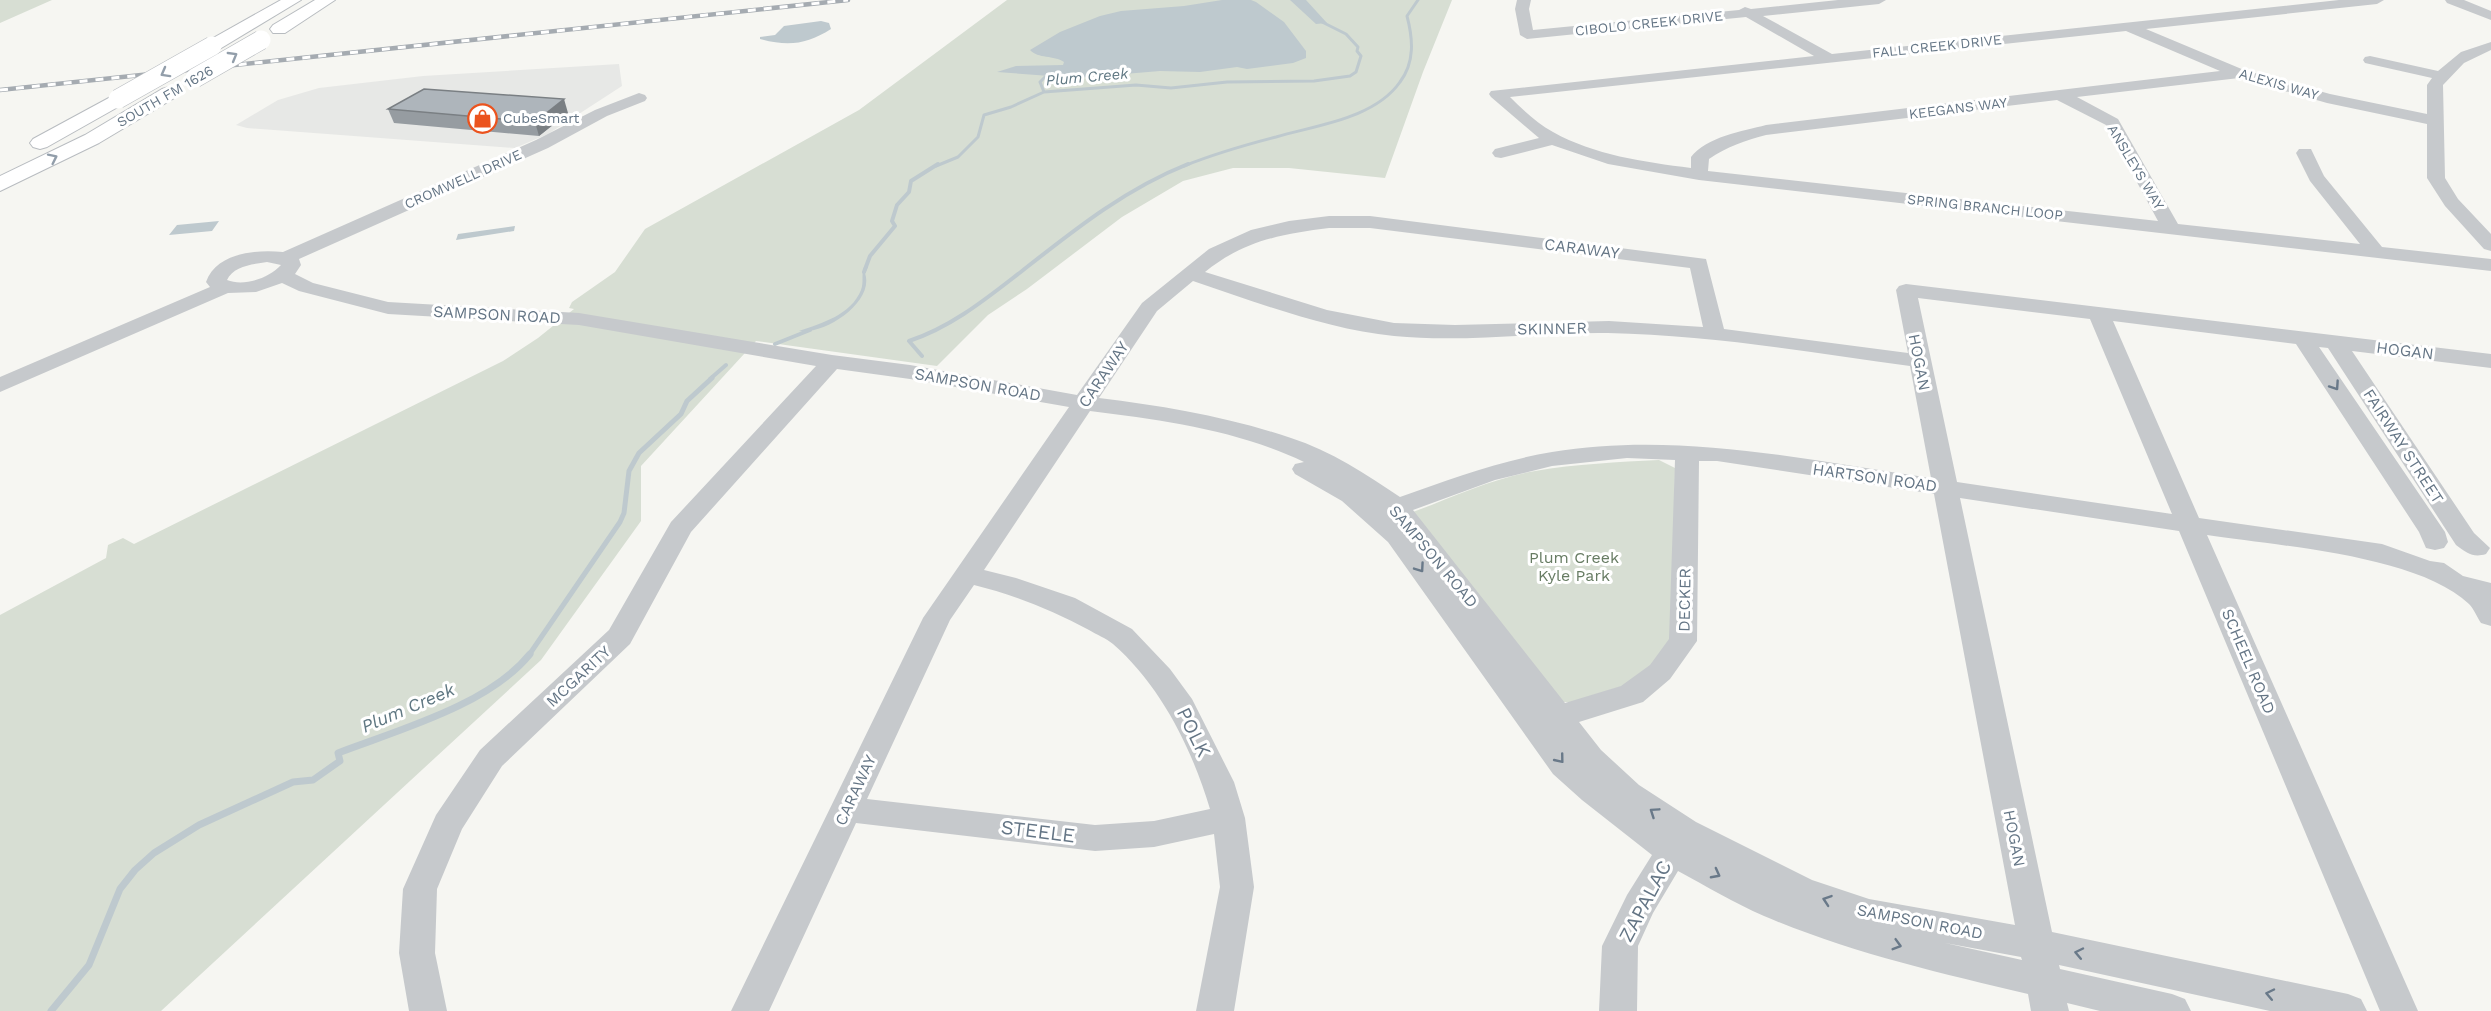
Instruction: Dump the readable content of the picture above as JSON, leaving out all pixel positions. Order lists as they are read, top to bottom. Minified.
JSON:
{"streets":{"main road":["SOUTH FM 1626"],"street":["CIBOLO CREEK DRIVE","FALL CREEK DRIVE","ALEXIS WAY","KEEGANS WAY","ANSLEYS WAY","CROMWELL DRIVE","SPRING BRANCH LOOP","CARAWAY","SAMPSON ROAD","SKINNER","HOGAN","FAIRWAY STREET","HARTSON ROAD","DECKER","SCHEEL ROAD","MCGARITY","POLK","STEELE","ZAPALAC"]},"crossings":[["FALL CREEK DRIVE","ALEXIS WAY"],["FALL CREEK DRIVE","SPRING BRANCH LOOP"],["ALEXIS WAY","KEEGANS WAY"],["KEEGANS WAY","ANSLEYS WAY"],["KEEGANS WAY","SPRING BRANCH LOOP"],["ANSLEYS WAY","SPRING BRANCH LOOP"],["CROMWELL DRIVE","SAMPSON ROAD"],["CARAWAY","SAMPSON ROAD"],["CARAWAY","SKINNER"],["CARAWAY","POLK"],["CARAWAY","STEELE"],["SAMPSON ROAD","HOGAN"],["SAMPSON ROAD","HARTSON ROAD"],["SAMPSON ROAD","DECKER"],["SAMPSON ROAD","MCGARITY"],["SAMPSON ROAD","ZAPALAC"],["SKINNER","HOGAN"],["HOGAN","FAIRWAY STREET"],["HOGAN","HARTSON ROAD"],["HOGAN","SCHEEL ROAD"],["FAIRWAY STREET","HARTSON ROAD"],["HARTSON ROAD","DECKER"],["HARTSON ROAD","SCHEEL ROAD"],["POLK","STEELE"]],"water":["Plum Creek"],"parks":["Plum Creek Kyle Park"],"places":{"shop":["CubeSmart"]}}
